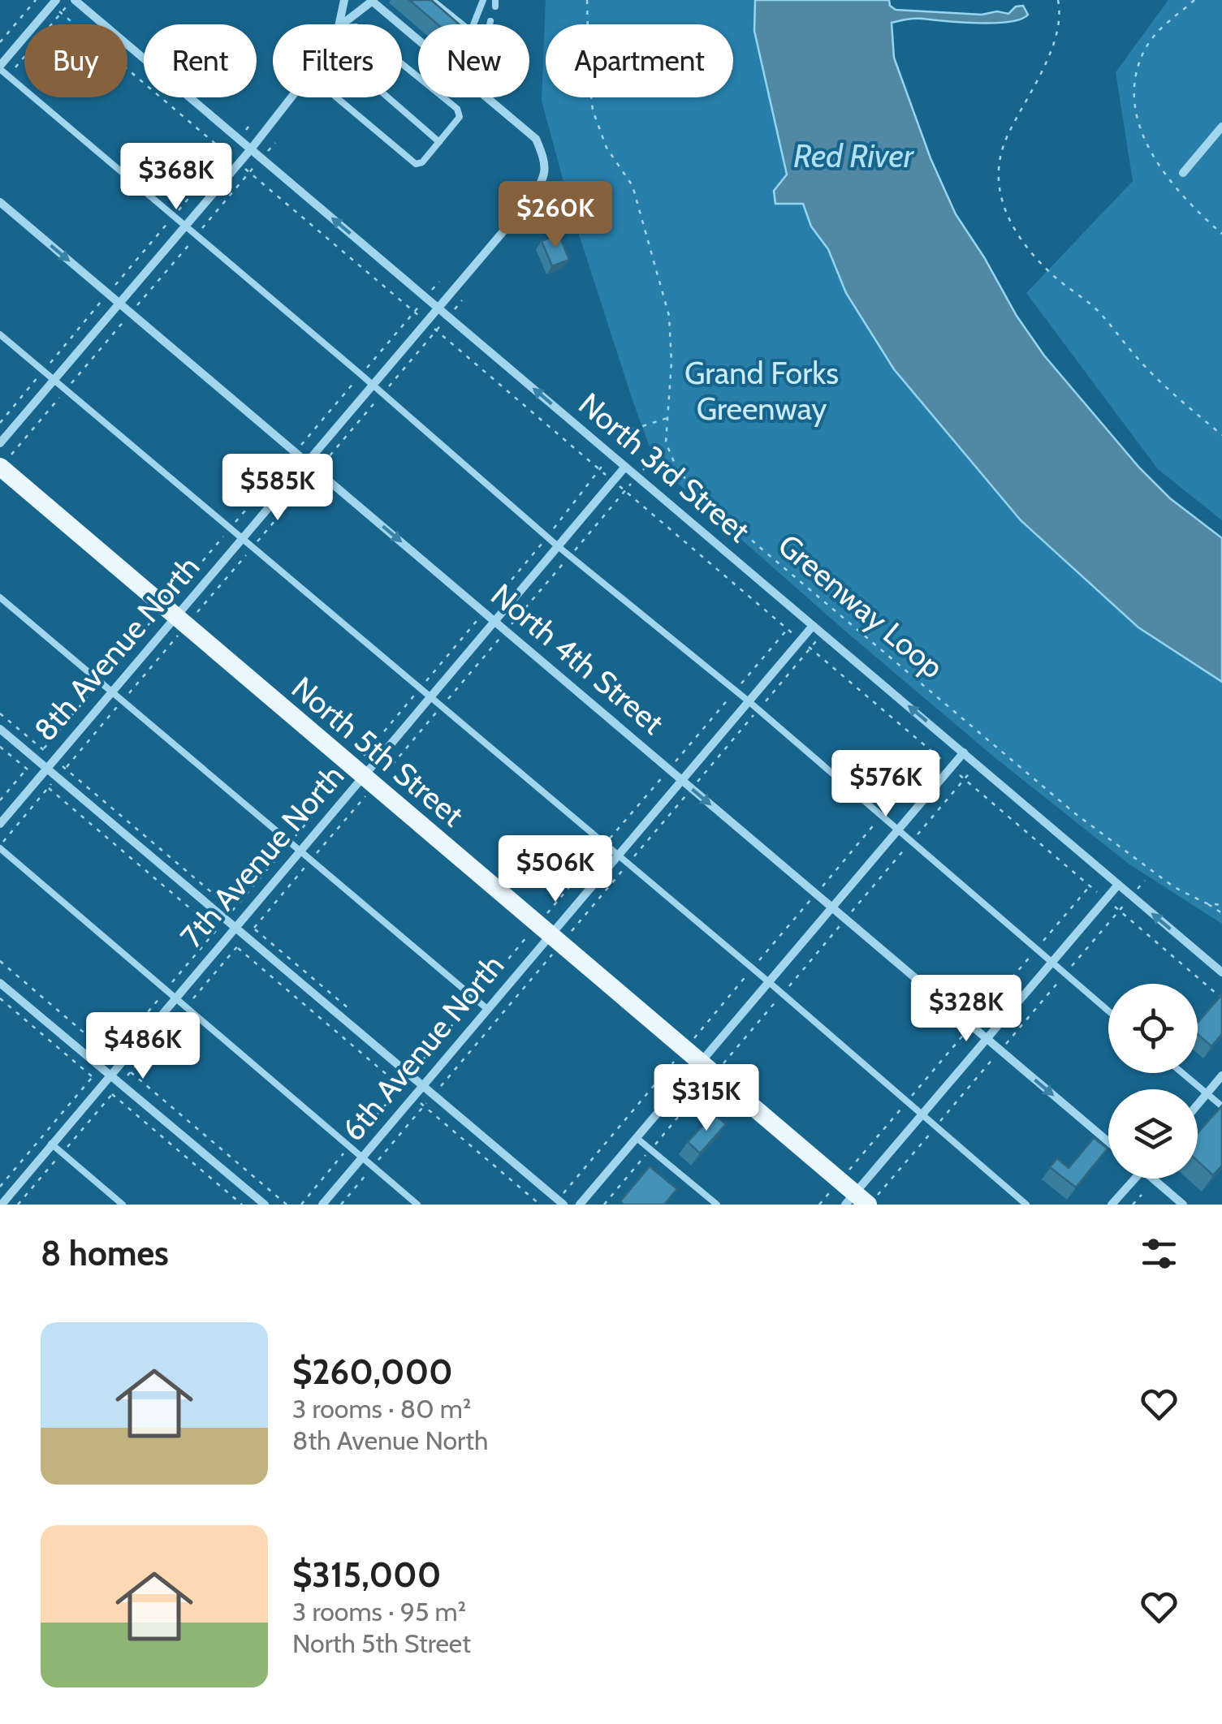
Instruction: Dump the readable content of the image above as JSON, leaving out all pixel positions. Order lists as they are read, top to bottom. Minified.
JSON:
{"streets":{"main road":["North 5th Street"],"street":["North 3rd Street","8th Avenue North","North 4th Street","7th Avenue North","6th Avenue North"],"path":["Greenway Loop"]},"crossings":[["North 3rd Street","8th Avenue North"],["North 3rd Street","7th Avenue North"],["North 3rd Street","6th Avenue North"],["8th Avenue North","North 4th Street"],["8th Avenue North","North 5th Street"],["North 4th Street","7th Avenue North"],["North 4th Street","6th Avenue North"],["North 5th Street","7th Avenue North"],["North 5th Street","6th Avenue North"]],"one_way":["North 3rd Street","North 4th Street"],"water":["Red River"],"parks":["Grand Forks Greenway"],"page":{"chip":["Buy","Rent","Filters","New","Apartment"],"price":["$368K","$260K","$585K","$576K","$506K","$328K","$486K","$315K"],"heading":"8 homes","list":[{"name":"$260,000","note":"3 rooms · 80 m² · 8th Avenue North"},{"name":"$315,000","note":"3 rooms · 95 m² · North 5th Street"}]}}
